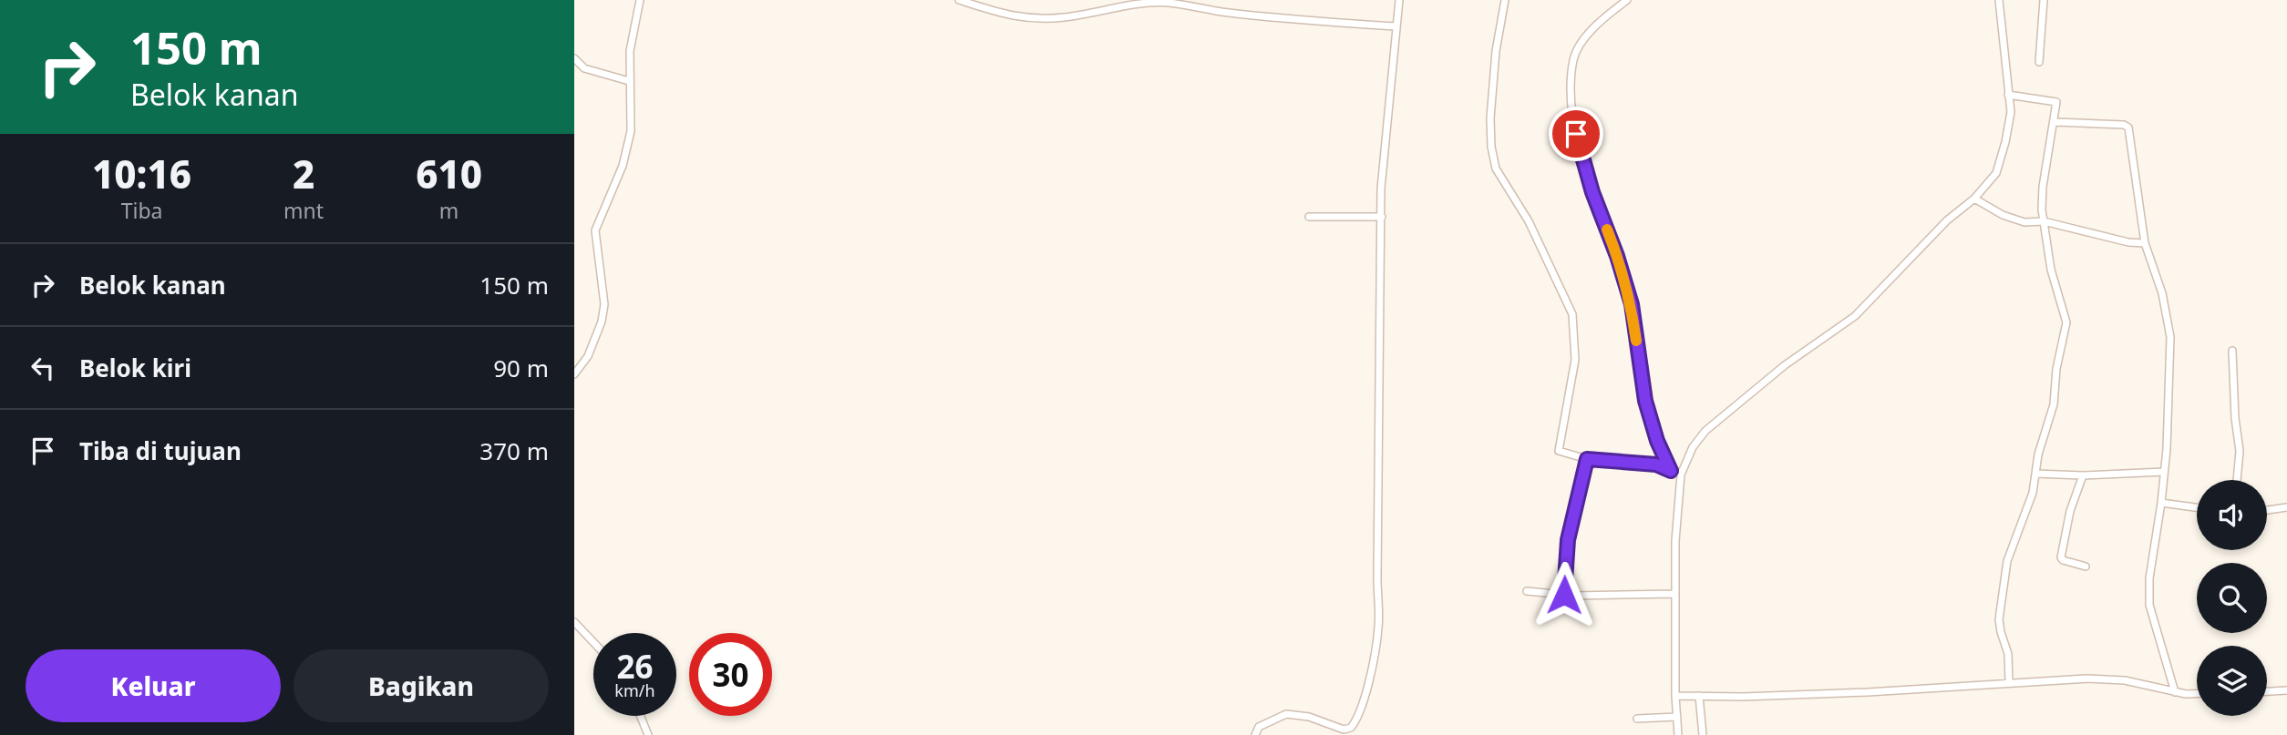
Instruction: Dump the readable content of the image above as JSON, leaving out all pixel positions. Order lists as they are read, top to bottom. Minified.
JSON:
{"page":{"turn":["150 m","Belok kanan"],"eta":["10:16","Tiba","2","mnt","610","m"],"list":[{"name":"Belok kanan","value":"150 m"},{"name":"Belok kiri","value":"90 m"},{"name":"Tiba di tujuan","value":"370 m"}],"speed":"26 km/h","limit":"30","buttons":["Keluar","Bagikan"]}}
